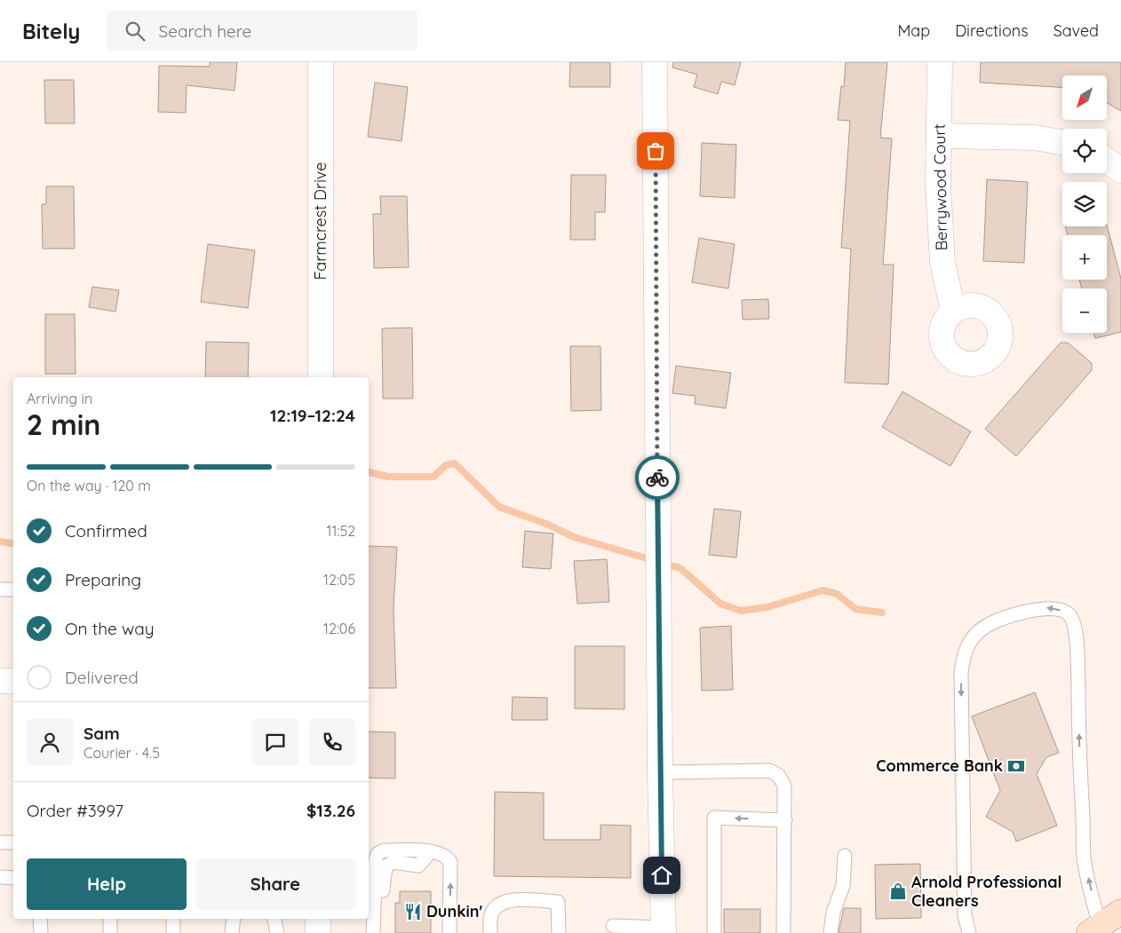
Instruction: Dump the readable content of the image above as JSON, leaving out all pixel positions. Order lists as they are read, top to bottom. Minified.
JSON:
{"streets":{"street":["Berrywood Court","Farmcrest Drive"]},"places":{"bank":["Commerce Bank"],"shop":["Arnold Professional Cleaners"],"restaurant":["Dunkin'"]},"north":"bottom left","page":{"header":"Bitely","search":"Search here","nav":["Map","Directions","Saved"],"map_buttons":["+","−"],"heading":["2 min","Arriving in","12:19–12:24"],"panel":["Sam","Courier · 4.5","Order #3997","$13.26"],"bar":"On the way · 120 m","list":[["Confirmed","11:52"],["Preparing","12:05"],["On the way","12:06"],"Delivered"],"buttons":["Help","Share"]}}
